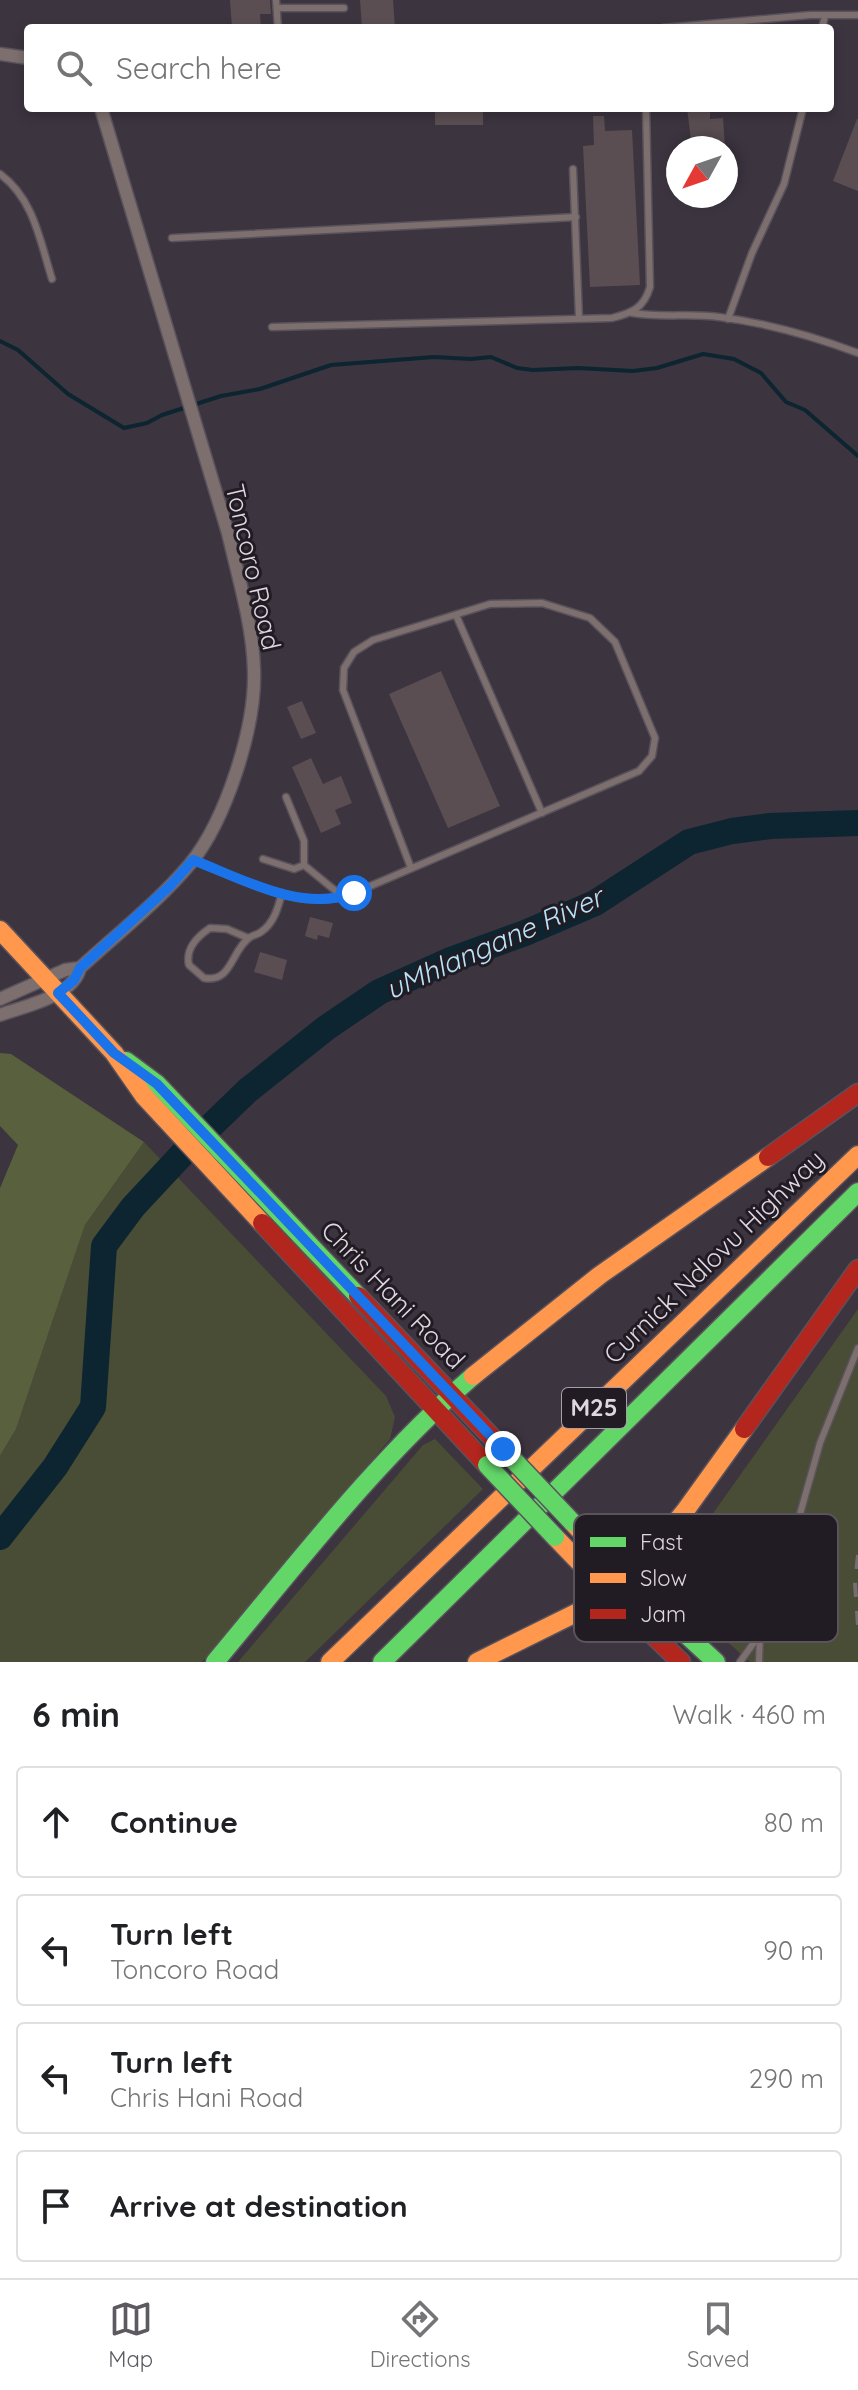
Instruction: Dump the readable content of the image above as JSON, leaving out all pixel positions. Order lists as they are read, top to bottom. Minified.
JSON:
{"streets":{"main road":["Curnick Ndlovu Highway","Chris Hani Road","M25"],"street":["Toncoro Road"]},"crossings":[["Toncoro Road","Chris Hani Road"]],"water":["uMhlangane River"],"legend":["Fast","Slow","Jam"],"north":"bottom left","page":{"search":"Search here","heading":["6 min","Walk · 460 m"],"list":[["Continue","80 m"],["Turn left","Toncoro Road","90 m"],["Turn left","Chris Hani Road","290 m"],"Arrive at destination"],"nav":["Map","Directions","Saved"]}}
